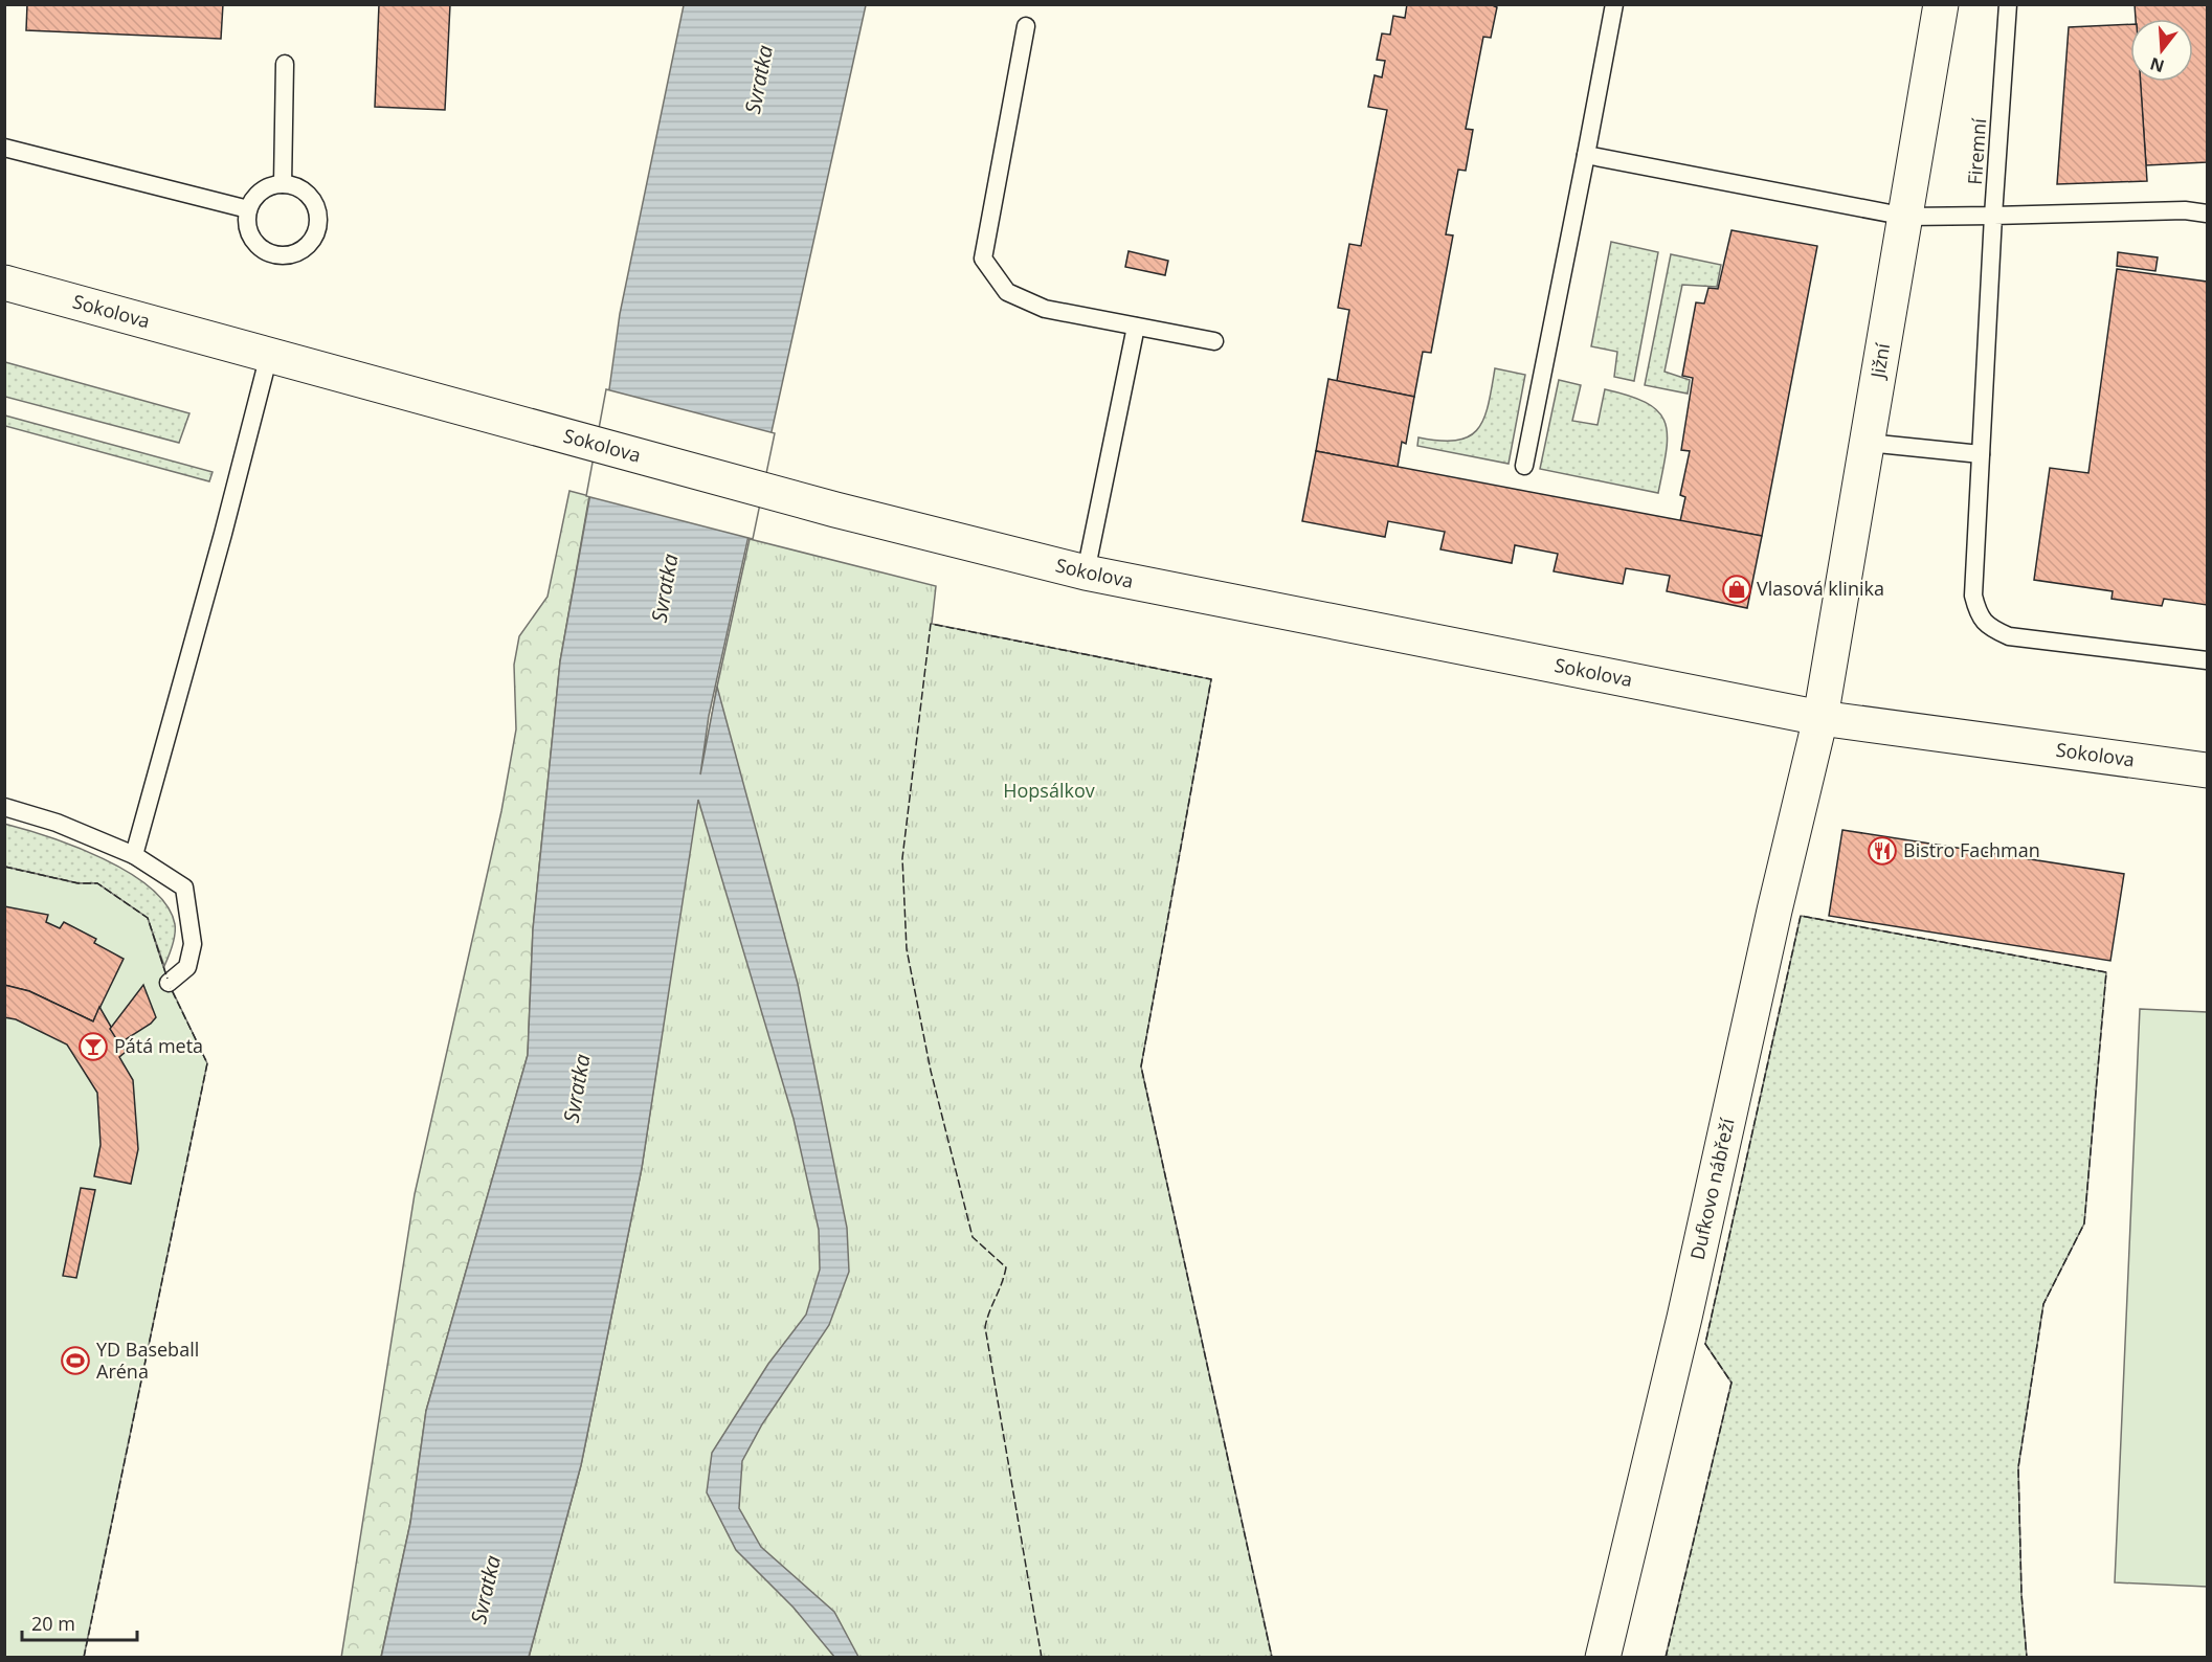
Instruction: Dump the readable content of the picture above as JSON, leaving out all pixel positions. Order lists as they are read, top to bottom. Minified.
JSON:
{"streets":{"street":["Sokolova","Jižní","Dufkovo nábřeží"],"lane":["Firemní"]},"crossings":[["Sokolova","Jižní"],["Sokolova","Dufkovo nábřeží"],["Jižní","Dufkovo nábřeží"]],"water":["Svratka"],"parks":["Hopsálkov"],"places":{"shop":["Vlasová klinika"],"restaurant":["Bistro Fachman"],"bar":["Pátá meta"],"sports":["YD Baseball Aréna"]},"scale_bar":"20 m","north":"bottom"}
